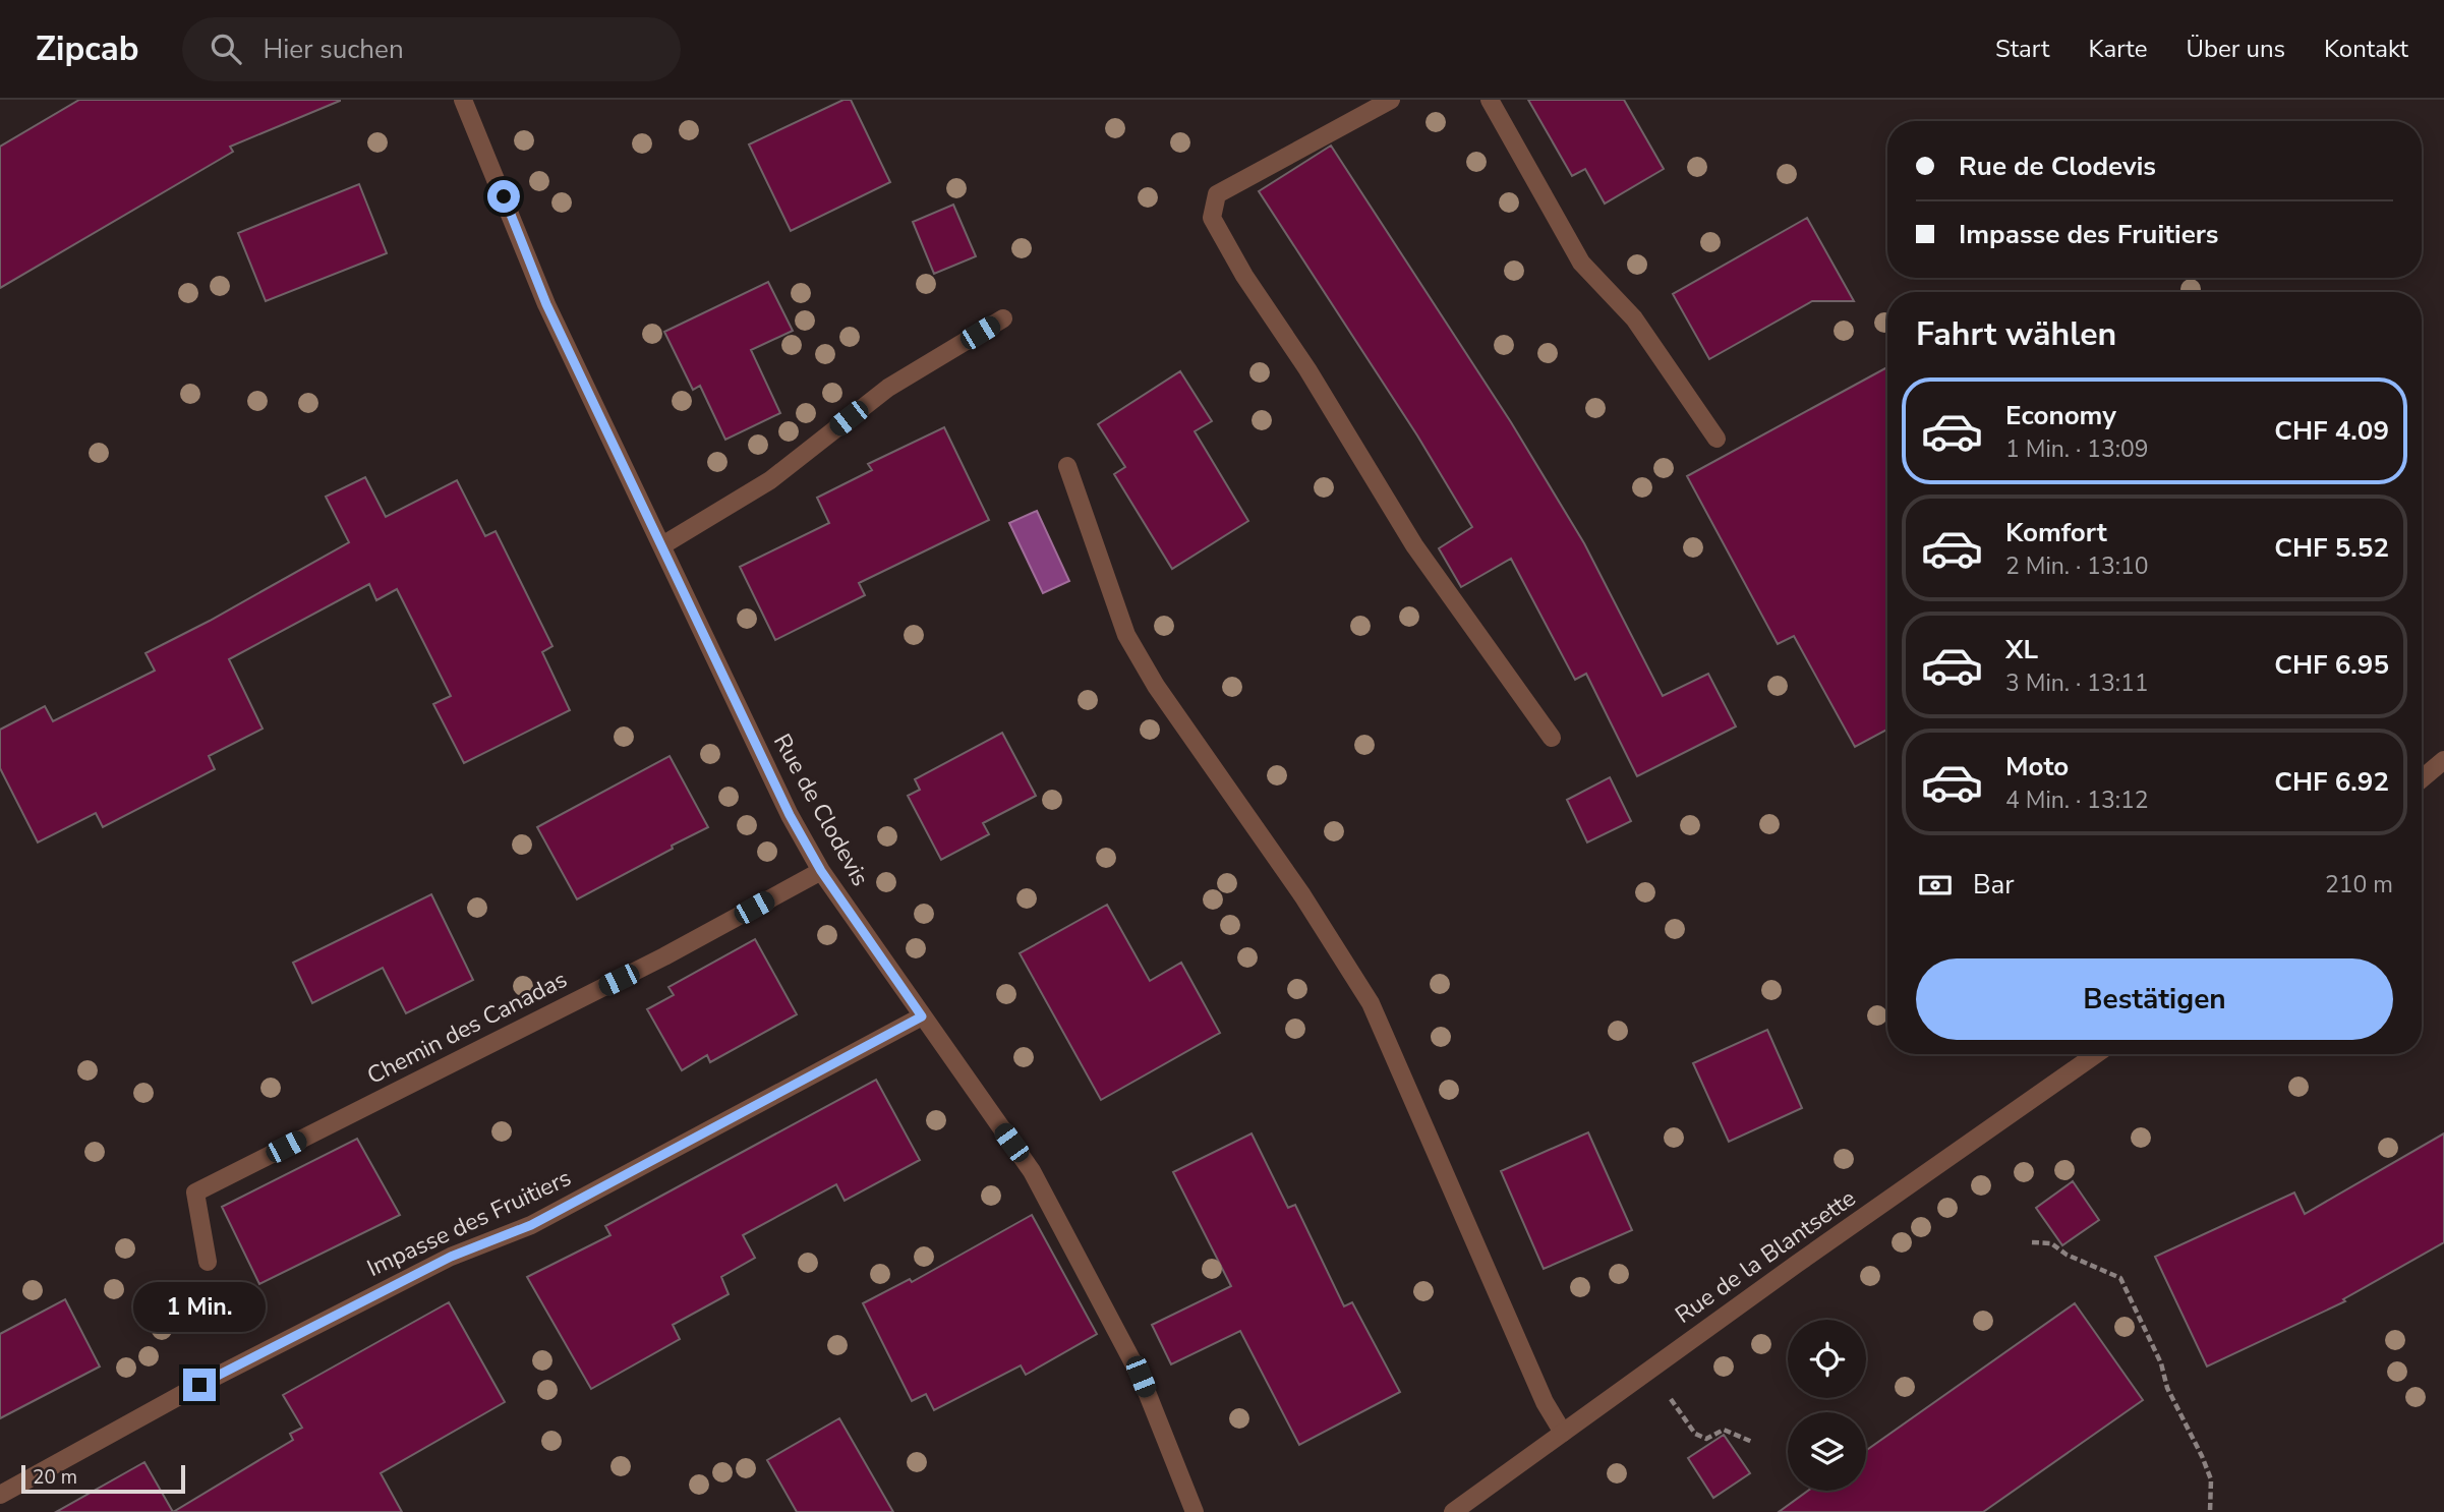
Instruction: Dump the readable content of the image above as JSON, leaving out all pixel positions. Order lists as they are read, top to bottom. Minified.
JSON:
{"streets":{"street":["Rue de Clodevis","Chemin des Canadas","Impasse des Fruitiers","Rue de la Blantsette"]},"crossings":[["Rue de Clodevis","Chemin des Canadas"],["Rue de Clodevis","Impasse des Fruitiers"]],"scale_bar":"20 m","page":{"header":"Zipcab","search":"Hier suchen","nav":["Start","Karte","Über uns","Kontakt"],"banner":["Rue de Clodevis","Impasse des Fruitiers"],"heading":"Fahrt wählen","list":[{"name":"Economy","note":"1 Min. · 13:09","value":"CHF 4.09"},{"name":"Komfort","note":"2 Min. · 13:10","value":"CHF 5.52"},{"name":"XL","note":"3 Min. · 13:11","value":"CHF 6.95"},{"name":"Moto","note":"4 Min. · 13:12","value":"CHF 6.92"}],"pay":["Bar","210 m"],"buttons":"Bestätigen","bubble":"1 Min.","scale":"20 m"}}
